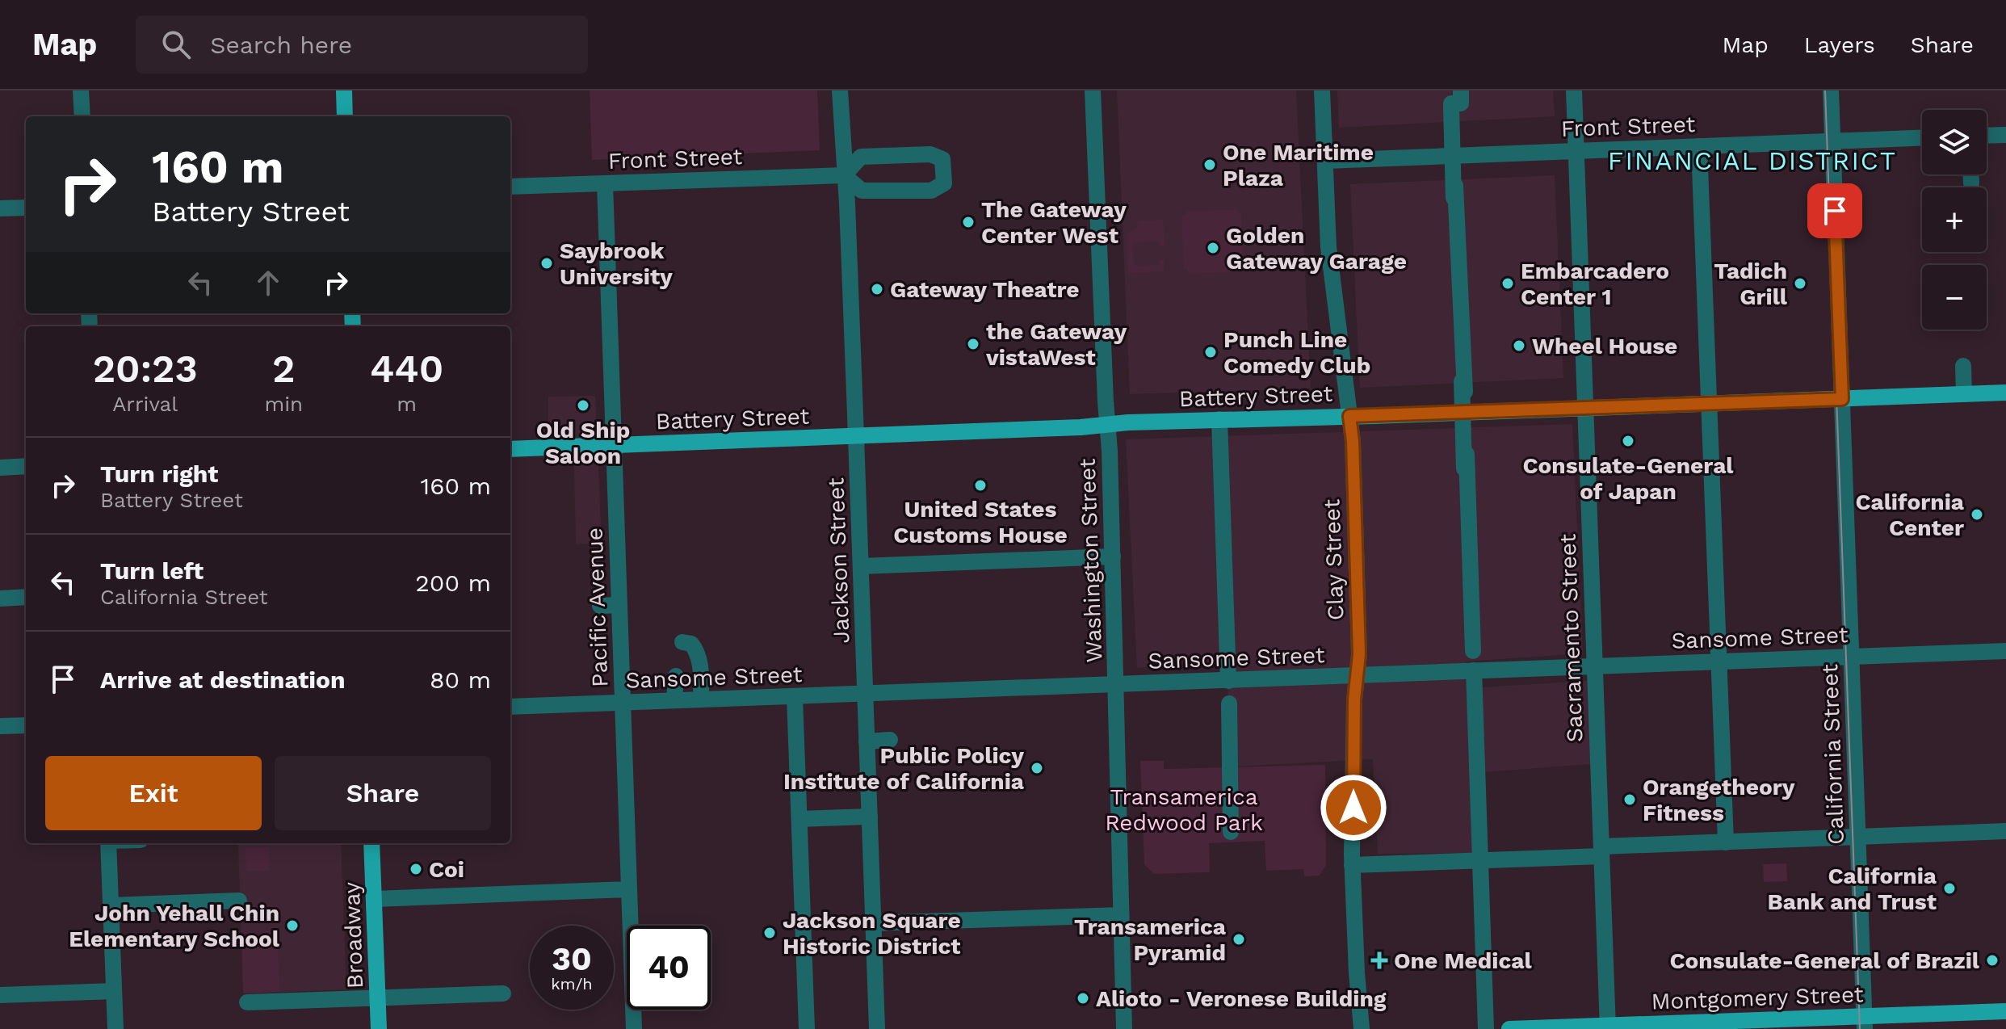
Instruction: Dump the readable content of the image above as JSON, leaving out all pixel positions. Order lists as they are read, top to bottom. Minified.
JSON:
{"streets":{"main road":["Battery Street","Broadway","Montgomery Street"],"street":["Front Street","Clay Street","Jackson Street","Washington Street","Pacific Avenue","Sansome Street","Sacramento Street","California Street"]},"crossings":[["Front Street","Clay Street"],["Front Street","Jackson Street"],["Front Street","Pacific Avenue"],["Front Street","Sacramento Street"],["Front Street","California Street"],["Battery Street","Clay Street"],["Battery Street","Jackson Street"],["Battery Street","Washington Street"],["Battery Street","Pacific Avenue"],["Battery Street","Sacramento Street"],["Battery Street","California Street"],["Clay Street","Sansome Street"],["Jackson Street","Sansome Street"],["Washington Street","Sansome Street"],["Pacific Avenue","Sansome Street"],["Sansome Street","Sacramento Street"],["Sansome Street","California Street"],["Sacramento Street","Montgomery Street"],["California Street","Montgomery Street"]],"districts":["FINANCIAL DISTRICT"],"parks":["Transamerica Redwood Park"],"places":{"other":["One Maritime Plaza","The Gateway Center West","Golden Gateway Garage","Saybrook University","Embarcadero Center 1","Tadich Grill","Gateway Theatre","the Gateway vistaWest","Wheel House","Punch Line Comedy Club","Old Ship Saloon","Consulate-General of Japan","United States Customs House","California Center","Public Policy Institute of California","Orangetheory Fitness","Coi","California Bank and Trust","John Yehall Chin Elementary School","Jackson Square Historic District","Transamerica Pyramid","Consulate-General of Brazil","Alioto - Veronese Building"],"health":["One Medical"]},"page":{"header":"Map","search":"Search here","nav":["Map","Layers","Share"],"map_buttons":["+","−"],"turn":["160 m","Battery Street"],"eta":["20:23","Arrival","2","min","440","m"],"list":[{"name":"Turn right","note":"Battery Street","value":"160 m"},{"name":"Turn left","note":"California Street","value":"200 m"},{"name":"Arrive at destination","value":"80 m"}],"buttons":["Exit","Share"],"speed":"30 km/h","limit":"40"}}
